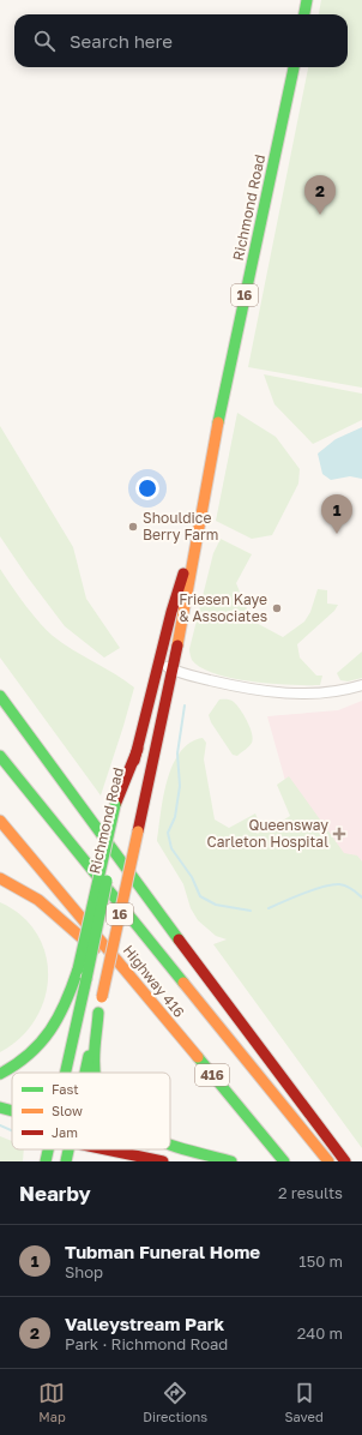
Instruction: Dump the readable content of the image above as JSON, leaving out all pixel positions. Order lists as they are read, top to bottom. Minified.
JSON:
{"streets":{"main road":["Richmond Road","16","Highway 416","416"]},"places":{"other":["Shouldice Berry Farm","Friesen Kaye & Associates"],"health":["Queensway Carleton Hospital"]},"legend":["Fast","Slow","Jam"],"page":{"search":"Search here","pins":["2","1"],"heading":["Nearby","2 results"],"list":[{"mark":"1","name":"Tubman Funeral Home","note":"Shop","value":"150 m"},{"mark":"2","name":"Valleystream Park","note":"Park · Richmond Road","value":"240 m"}],"nav":["Map","Directions","Saved"]}}
